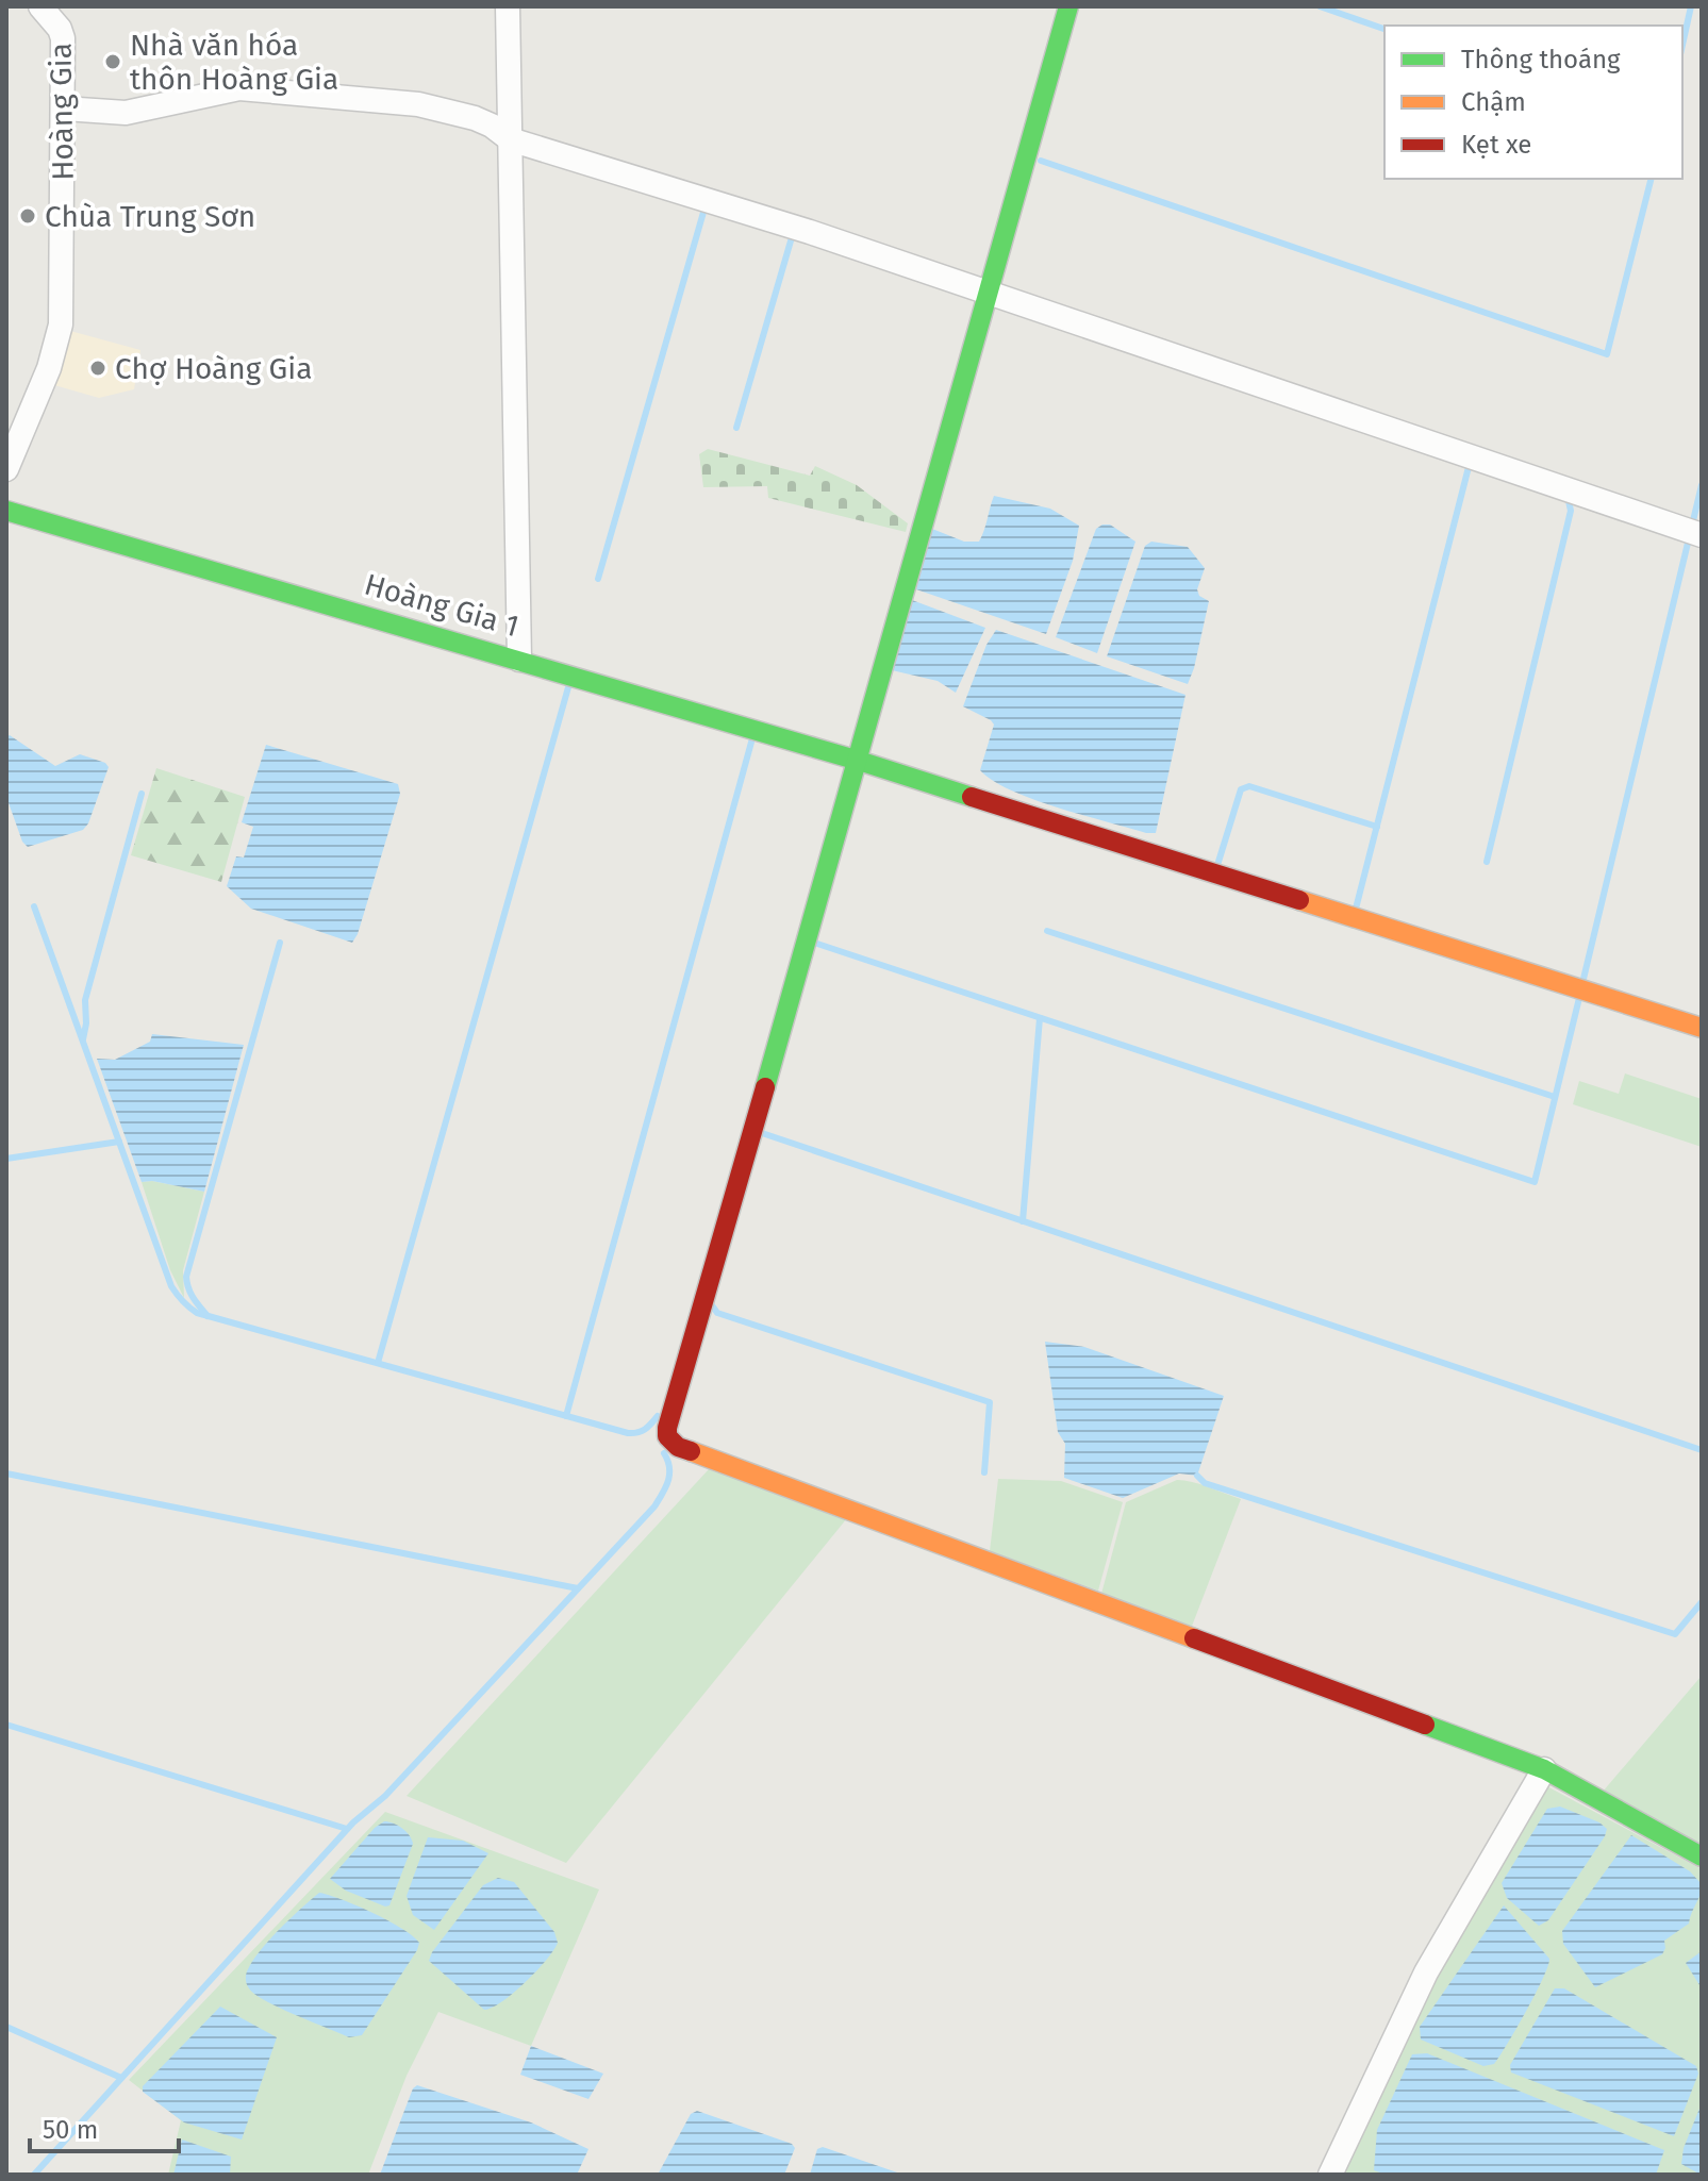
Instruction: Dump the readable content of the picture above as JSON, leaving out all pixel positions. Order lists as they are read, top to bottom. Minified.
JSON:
{"streets":{"street":["Hoàng Gia","Hoàng Gia 1"]},"places":["Nhà văn hóa thôn Hoàng Gia","Chùa Trung Sơn","Chợ Hoàng Gia"],"legend":["Thông thoáng","Chậm","Kẹt xe"],"scale_bar":"50 m"}
